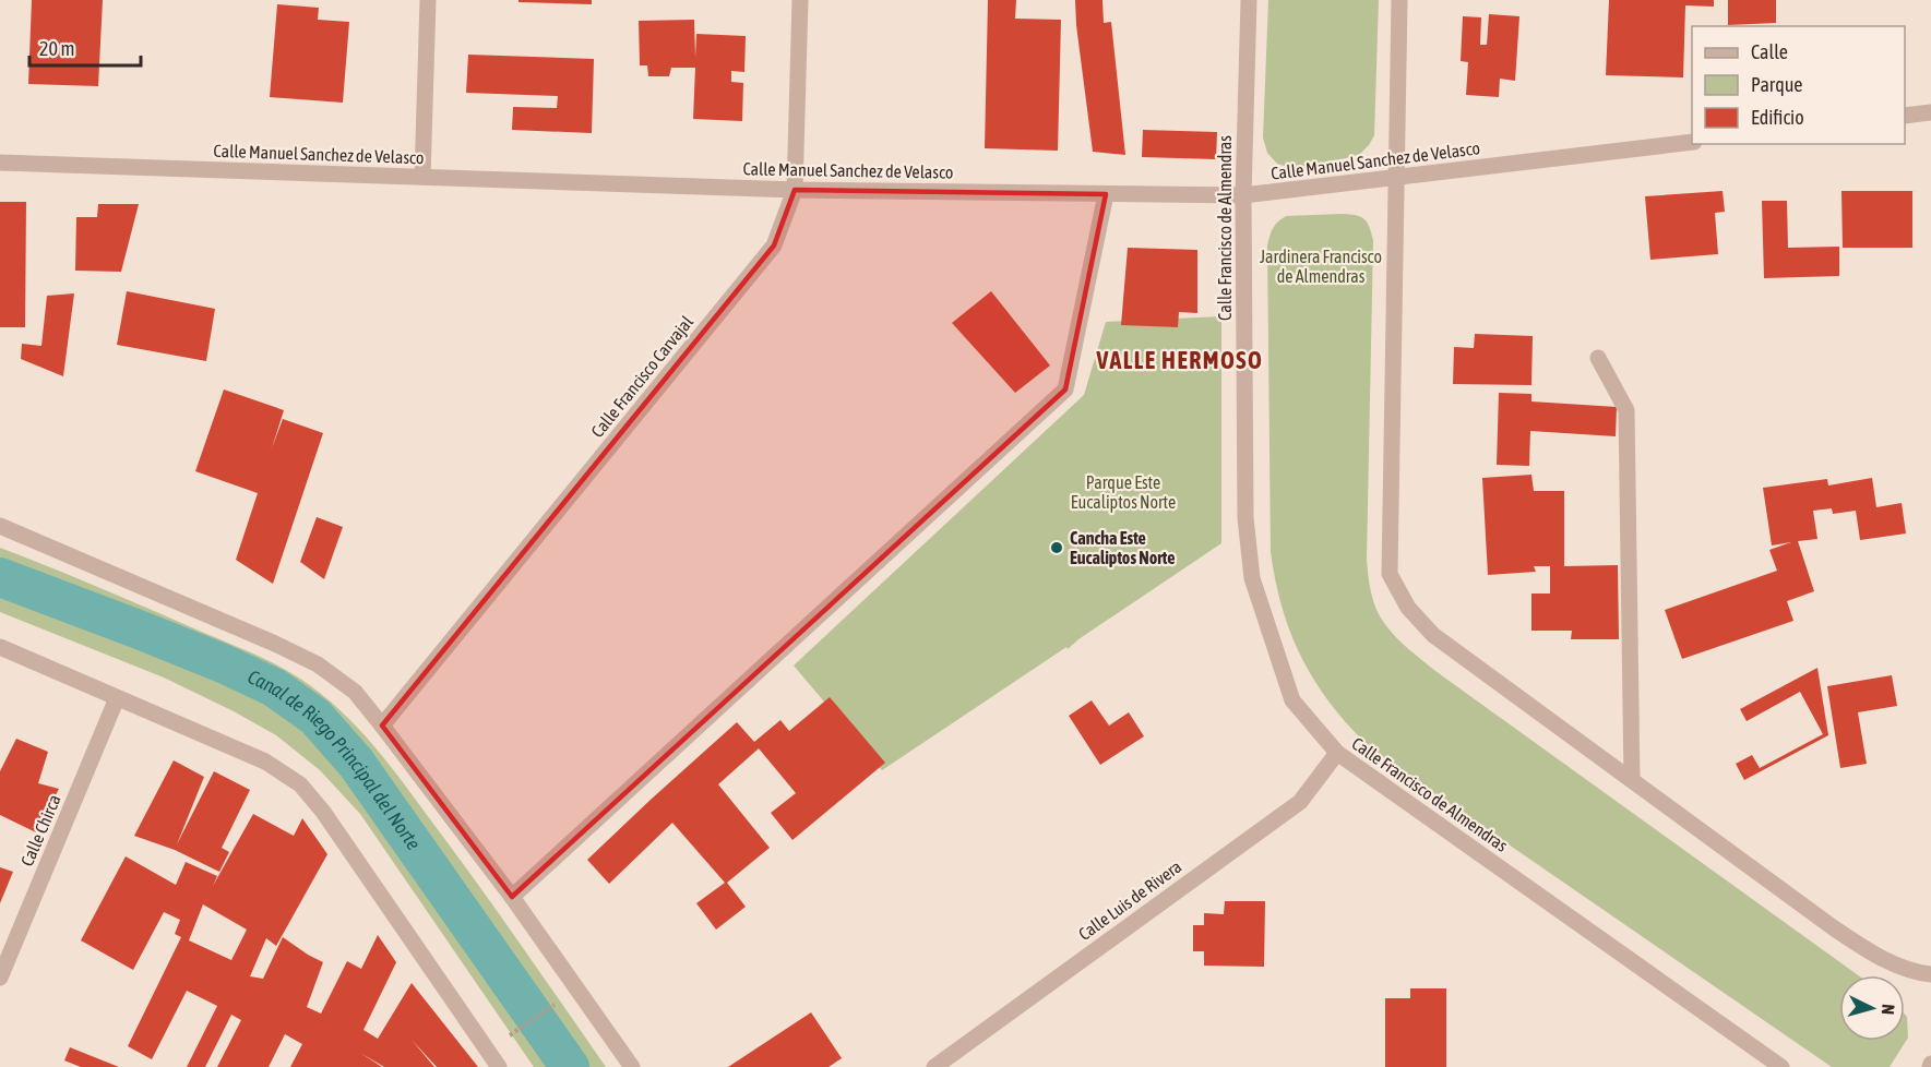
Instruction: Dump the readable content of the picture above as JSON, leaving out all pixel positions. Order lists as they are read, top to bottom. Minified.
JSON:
{"streets":{"street":["Calle Manuel Sanchez de Velasco","Calle Francisco de Almendras","Calle Francisco Carvajal","Calle Chirca","Calle Luis de Rivera"]},"crossings":[["Calle Manuel Sanchez de Velasco","Calle Francisco de Almendras"],["Calle Manuel Sanchez de Velasco","Calle Francisco Carvajal"],["Calle Francisco de Almendras","Calle Luis de Rivera"]],"districts":["VALLE HERMOSO"],"water":["Canal de Riego Principal del Norte"],"parks":["Jardinera Francisco de Almendras","Parque Este Eucaliptos Norte"],"places":["Cancha Este Eucaliptos Norte"],"legend":["Calle","Parque","Edificio"],"scale_bar":"20 m","north":"right"}
